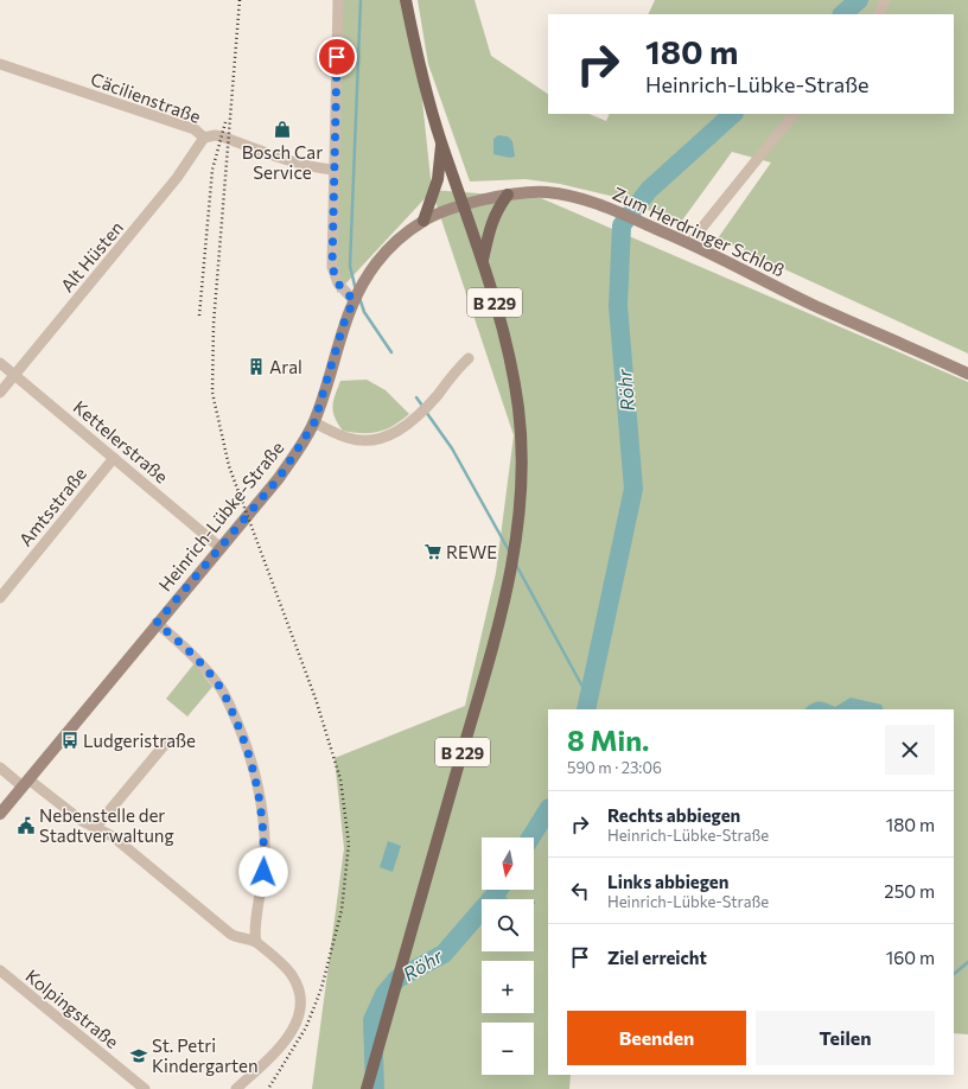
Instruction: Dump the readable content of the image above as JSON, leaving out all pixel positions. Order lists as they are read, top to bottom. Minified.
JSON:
{"streets":{"main road":["B 229"],"street":["Cäcilienstraße","Zum Herdringer Schloß","Alt Hüsten","Kettelerstraße","Amtsstraße","Heinrich-Lübke-Straße","Kolpingstraße"]},"crossings":[["Cäcilienstraße","Alt Hüsten"],["Zum Herdringer Schloß","B 229"],["Zum Herdringer Schloß","Heinrich-Lübke-Straße"],["Alt Hüsten","Kettelerstraße"],["Kettelerstraße","Amtsstraße"],["Kettelerstraße","Heinrich-Lübke-Straße"]],"water":["Röhr"],"places":{"shop":["Bosch Car Service"],"building":["Aral"],"supermarket":["REWE"],"bus stop":["Ludgeristraße"],"public building":["Nebenstelle der Stadtverwaltung"],"school or university":["St. Petri Kindergarten"]},"north":"bottom","page":{"turn":["180 m","Heinrich-Lübke-Straße"],"heading":["8 Min.","590 m · 23:06"],"list":[{"name":"Rechts abbiegen","note":"Heinrich-Lübke-Straße","value":"180 m"},{"name":"Links abbiegen","note":"Heinrich-Lübke-Straße","value":"250 m"},{"name":"Ziel erreicht","value":"160 m"}],"map_buttons":["+","−"],"buttons":["Beenden","Teilen"]}}
